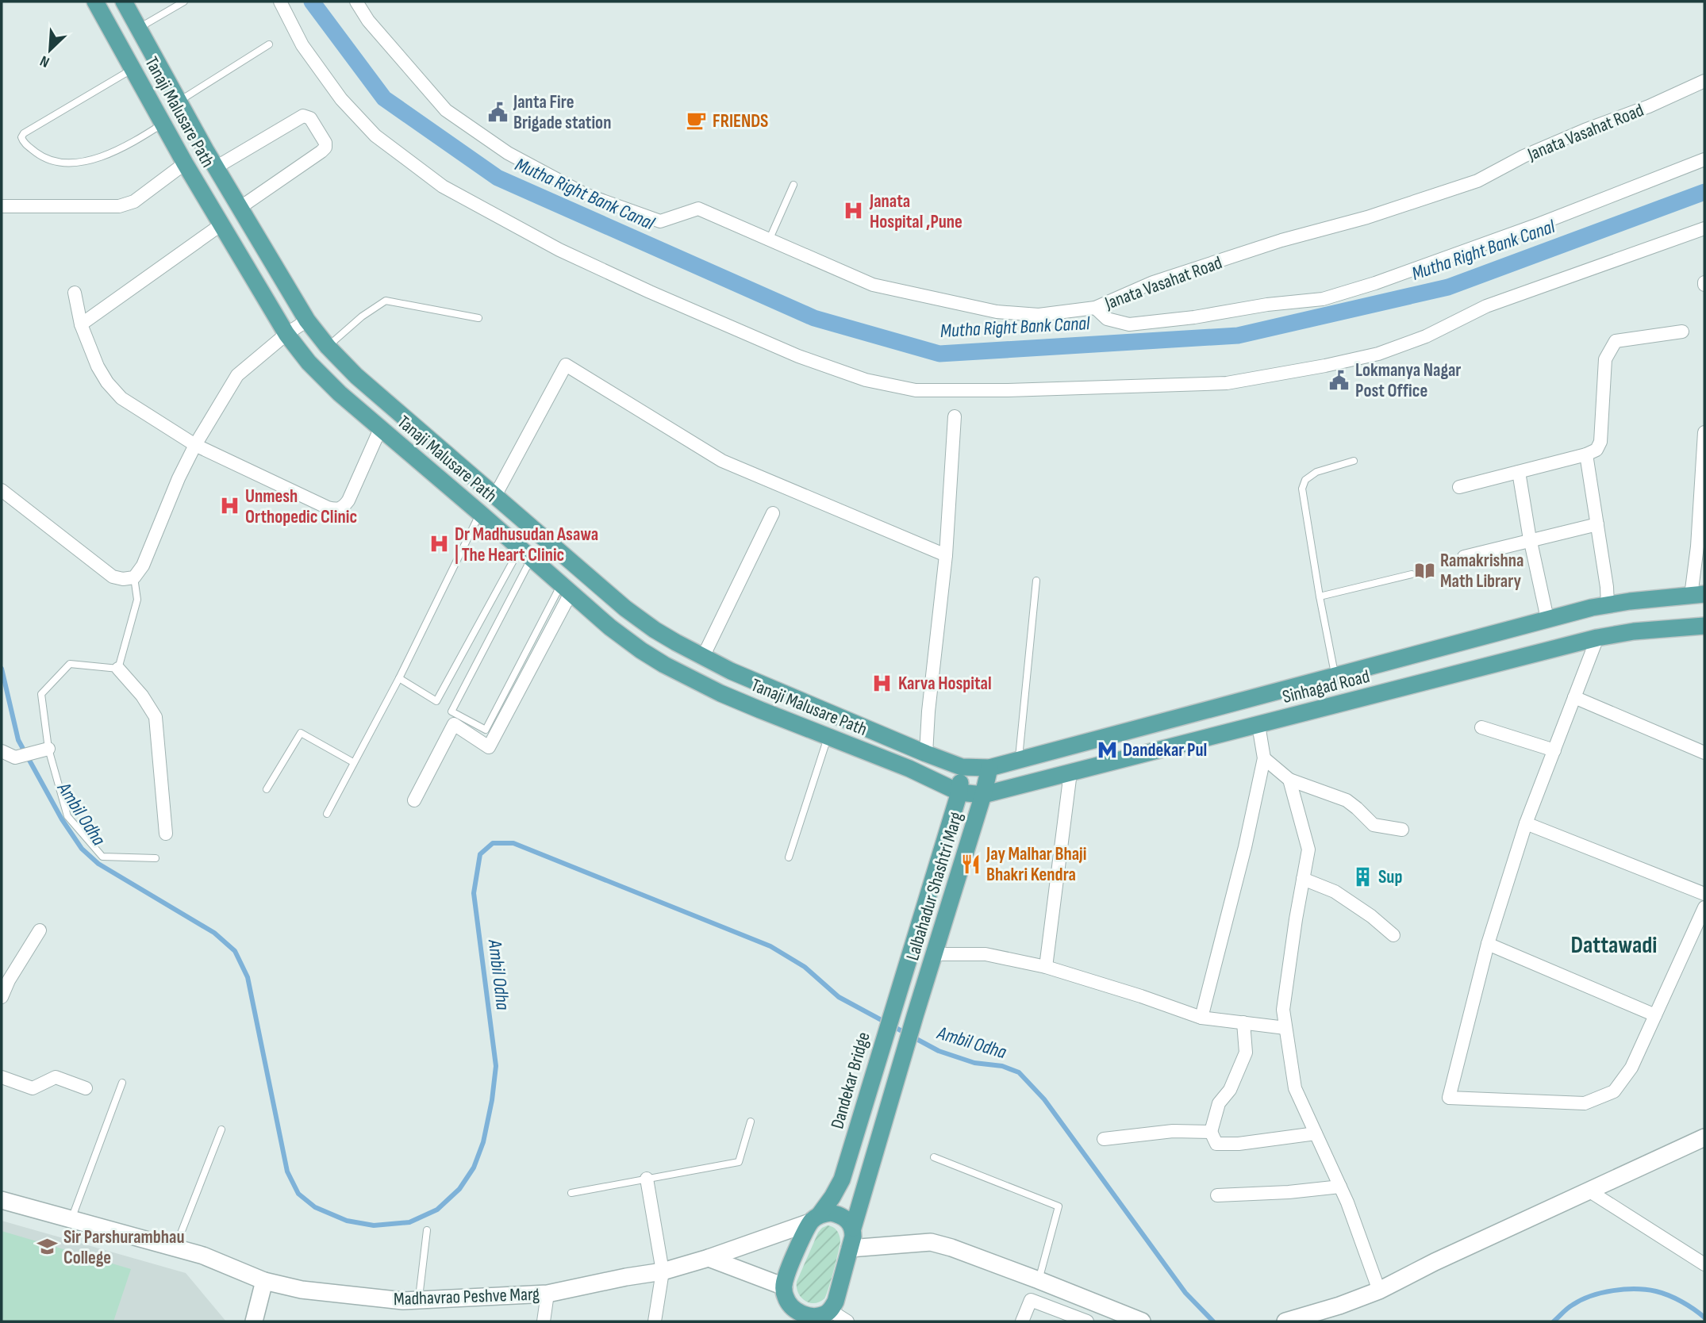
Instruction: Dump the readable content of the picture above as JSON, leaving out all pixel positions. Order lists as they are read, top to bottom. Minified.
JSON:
{"streets":{"main road":["Tanaji Malusare Path","Sinhagad Road","Lalbahadur Shashtri Marg","Dandekar Bridge"],"street":["Janata Vasahat Road","Madhavrao Peshve Marg"]},"crossings":[["Tanaji Malusare Path","Sinhagad Road"],["Tanaji Malusare Path","Lalbahadur Shashtri Marg"],["Sinhagad Road","Lalbahadur Shashtri Marg"],["Lalbahadur Shashtri Marg","Dandekar Bridge"],["Dandekar Bridge","Madhavrao Peshve Marg"]],"districts":["Dattawadi"],"water":["Mutha Right Bank Canal","Ambil Odha"],"places":{"public building":["Janta Fire Brigade station","Lokmanya Nagar Post Office"],"cafe":["FRIENDS"],"hospital":["Janata Hospital ,Pune","Unmesh Orthopedic Clinic","Dr Madhusudan Asawa | The Heart Clinic","Karva Hospital"],"library":["Ramakrishna Math Library"],"metro station":["Dandekar Pul"],"restaurant":["Jay Malhar Bhaji Bhakri Kendra"],"building":["Sup"],"school or university":["Sir Parshurambhau College"]},"north":"bottom left"}
